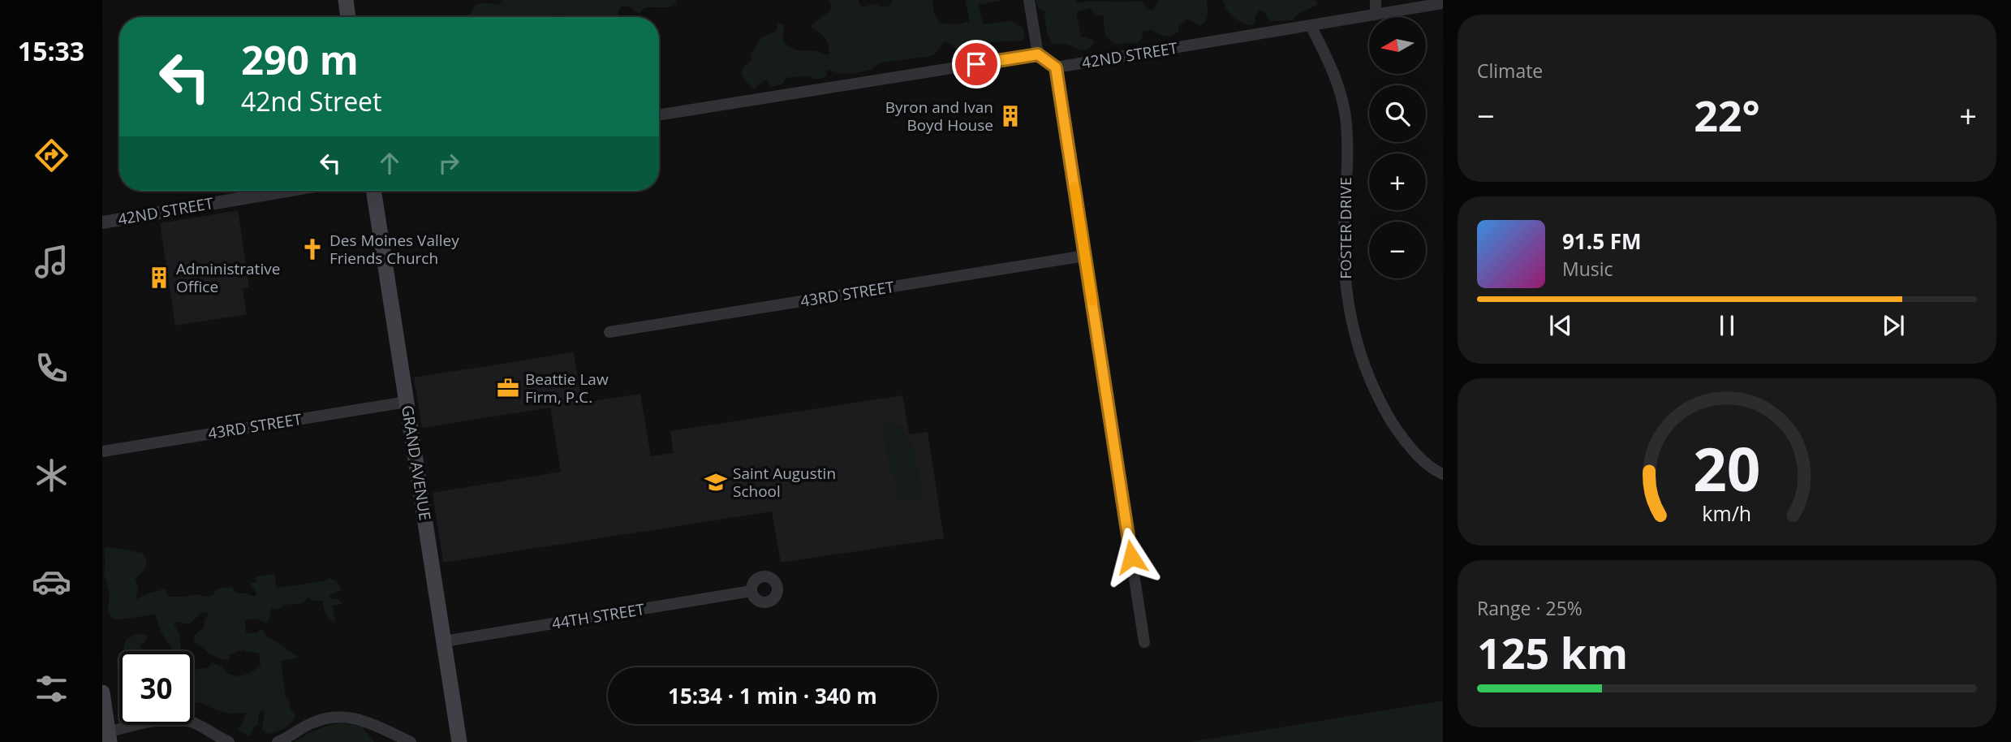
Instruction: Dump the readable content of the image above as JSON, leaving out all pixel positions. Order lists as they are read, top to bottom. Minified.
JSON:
{"streets":{"main road":["GRAND AVENUE"],"street":["42ND STREET","FOSTER DRIVE","43RD STREET","44TH STREET"]},"crossings":[["42ND STREET","FOSTER DRIVE"],["43RD STREET","GRAND AVENUE"],["GRAND AVENUE","44TH STREET"]],"places":{"building":["Byron and Ivan Boyd House","Administrative Office"],"church":["Des Moines Valley Friends Church"],"office":["Beattie Law Firm, P.C."],"school or university":["Saint Augustin School"]},"north":"left","page":{"tabs":"15:33","tile":["Climate",["Range · 25%","125 km"]],"map_buttons":["+","−"],"turn":["290 m","42nd Street"],"heat":["−","22°","+"],"song":["91.5 FM","Music"],"limit":"30","trip":"15:34 · 1 min · 340 m","gauge":["20","km/h"]}}
